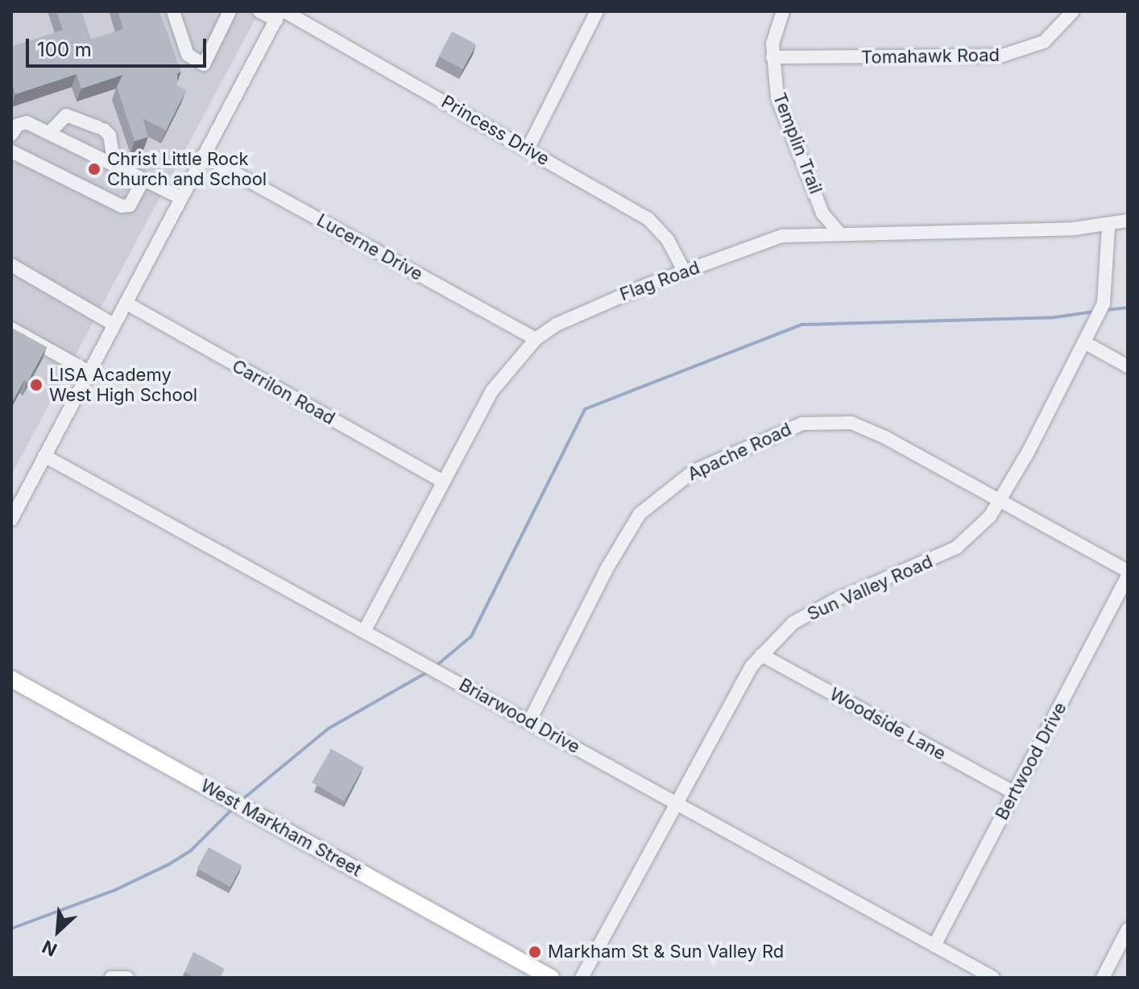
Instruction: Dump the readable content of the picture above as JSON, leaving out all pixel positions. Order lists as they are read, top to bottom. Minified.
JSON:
{"streets":{"main road":["West Markham Street"],"street":["Tomahawk Road","Princess Drive","Templin Trail","Lucerne Drive","Flag Road","Carrilon Road","Apache Road","Sun Valley Road","Briarwood Drive","Woodside Lane","Bertwood Drive"]},"crossings":[["Tomahawk Road","Templin Trail"],["Princess Drive","Flag Road"],["Templin Trail","Flag Road"],["Lucerne Drive","Flag Road"],["Flag Road","Carrilon Road"],["Flag Road","Sun Valley Road"],["Flag Road","Briarwood Drive"],["Apache Road","Sun Valley Road"],["Apache Road","Briarwood Drive"],["Sun Valley Road","Briarwood Drive"],["Sun Valley Road","Woodside Lane"],["Briarwood Drive","Bertwood Drive"],["Woodside Lane","Bertwood Drive"]],"places":["Christ Little Rock Church and School","LISA Academy West High School","Markham St & Sun Valley Rd"],"scale_bar":"100 m","north":"bottom left"}
